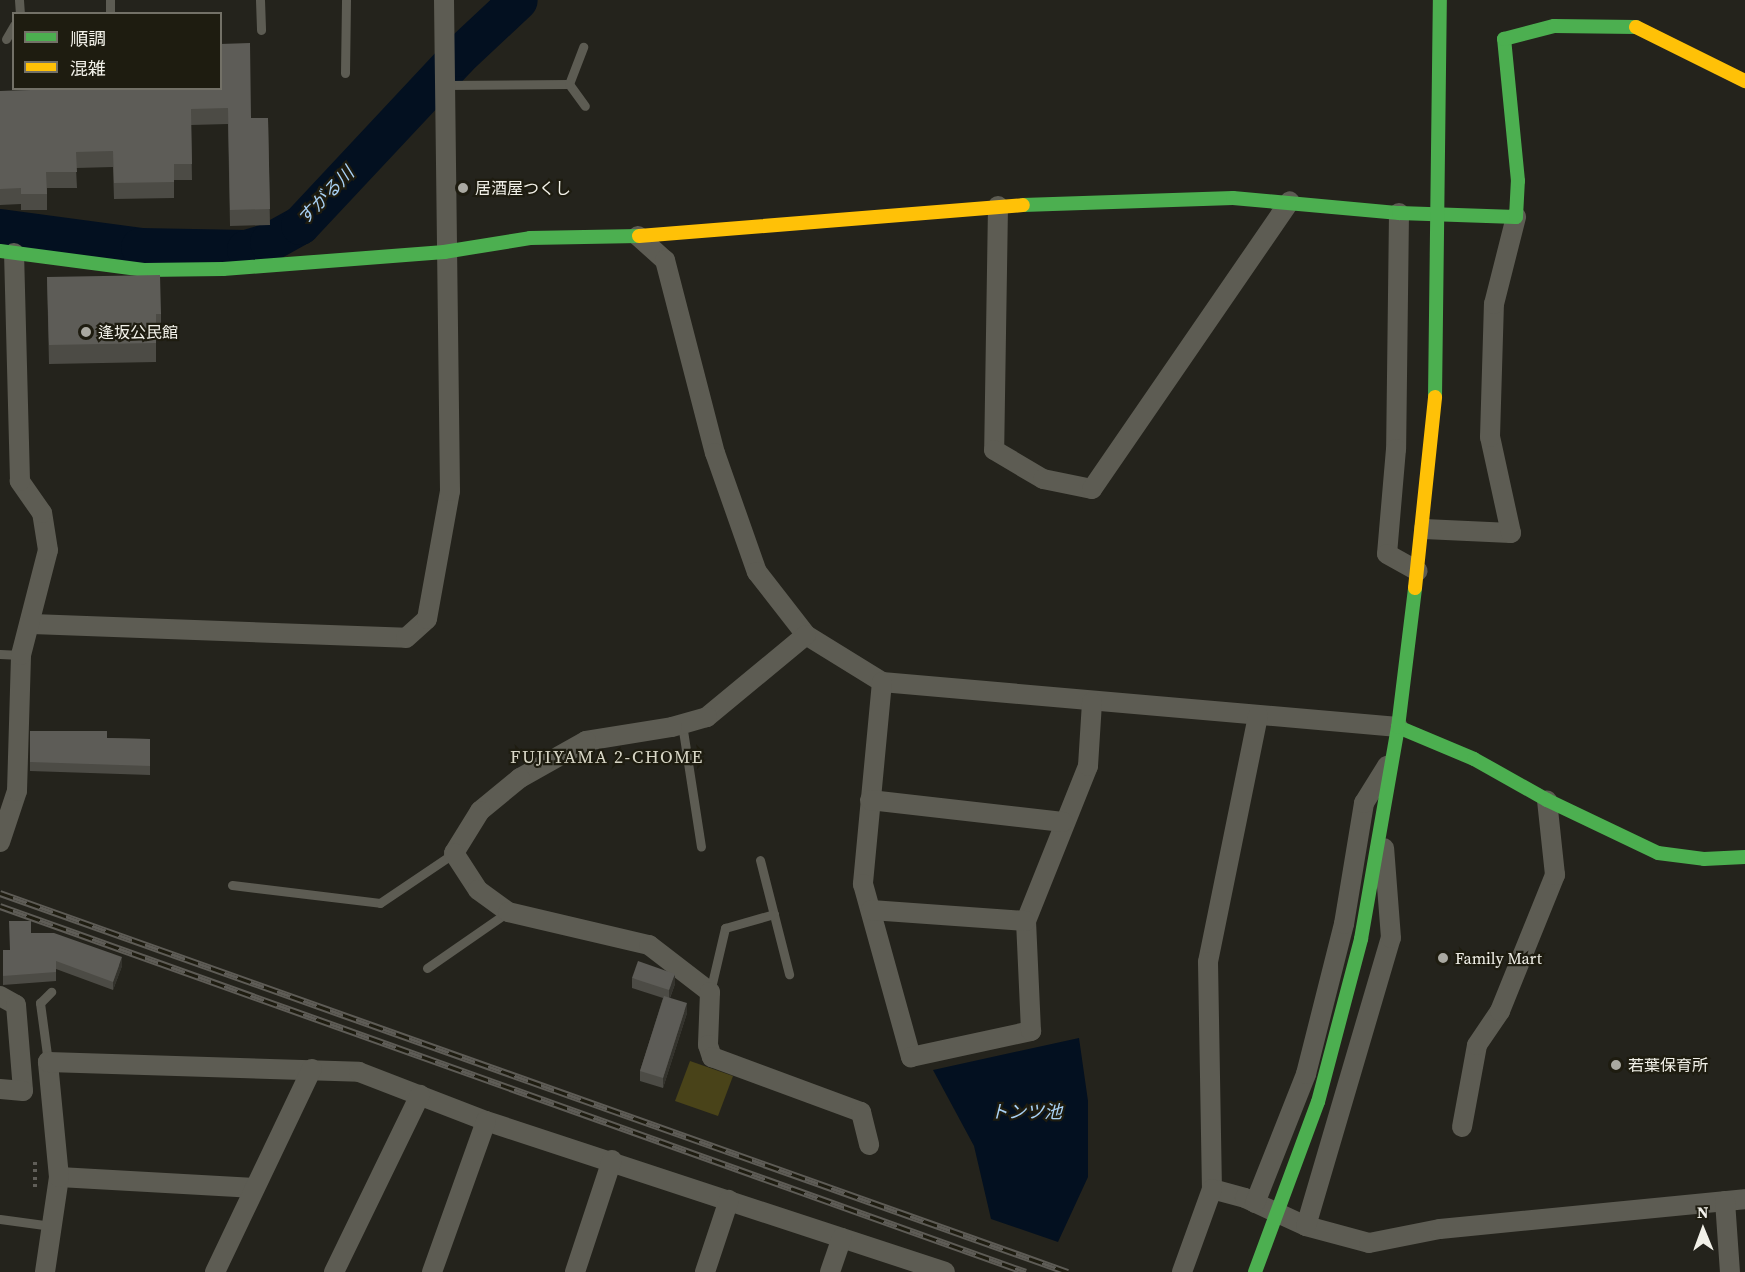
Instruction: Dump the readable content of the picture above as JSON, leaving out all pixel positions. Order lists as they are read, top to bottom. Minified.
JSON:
{"districts":["FUJIYAMA 2-CHOME"],"water":["すがる川","トンツ池"],"places":["居酒屋つくし","逢坂公民館","Family Mart","若葉保育所"],"legend":["順調","混雑"],"north":"top"}
